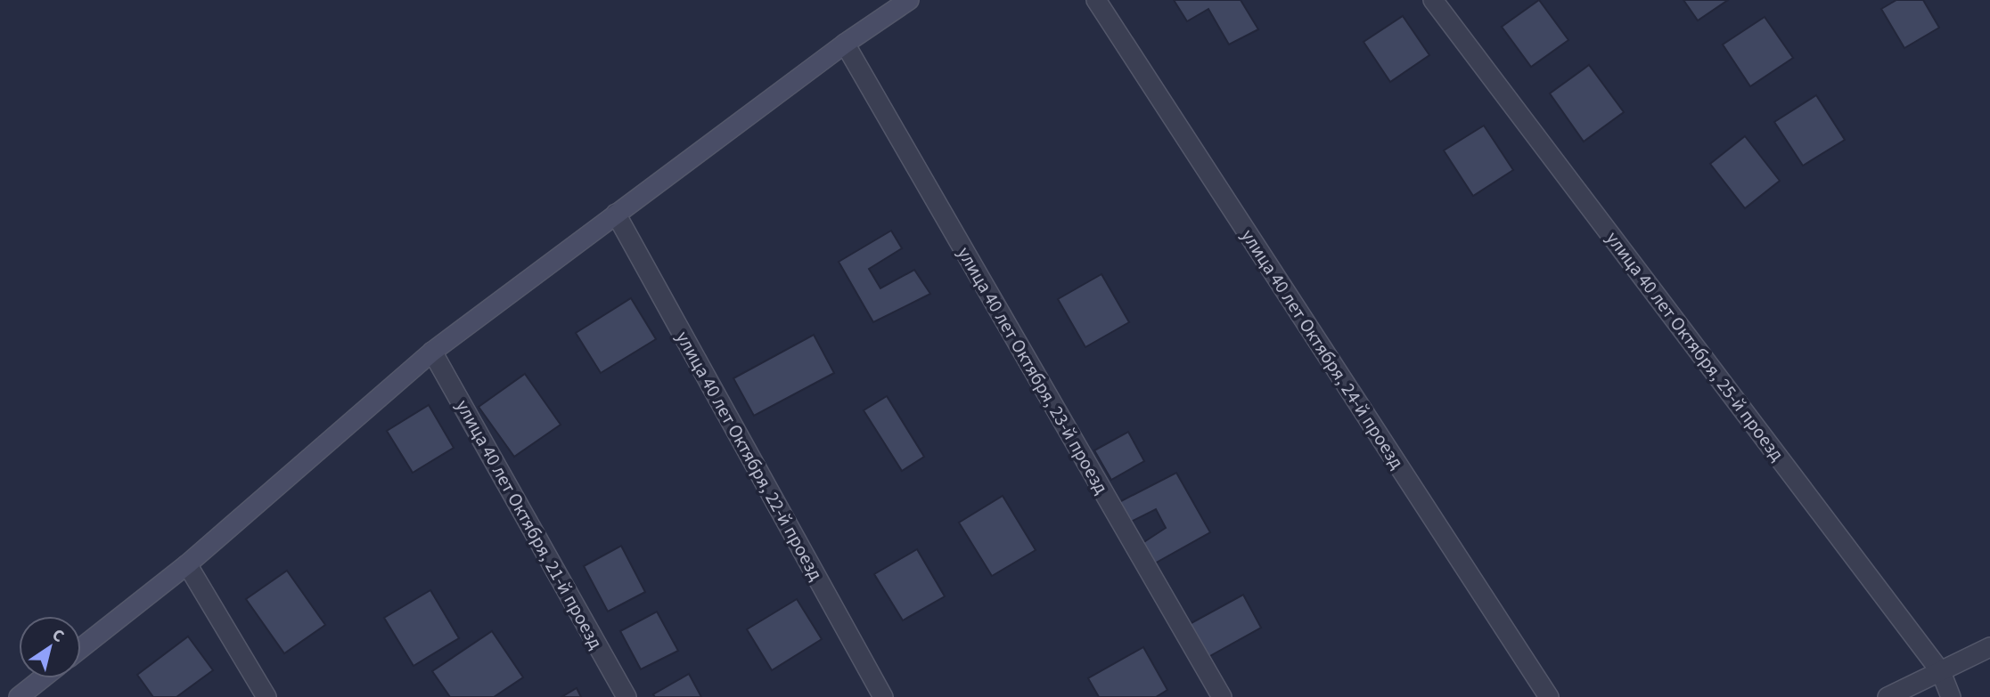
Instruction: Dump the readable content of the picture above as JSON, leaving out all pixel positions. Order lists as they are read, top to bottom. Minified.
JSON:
{"streets":{"street":["улица 40 лет Октября, 25-й проезд","улица 40 лет Октября, 24-й проезд","улица 40 лет Октября, 23-й проезд","улица 40 лет Октября, 22-й проезд","улица 40 лет Октября, 21-й проезд"]},"north":"top right"}
